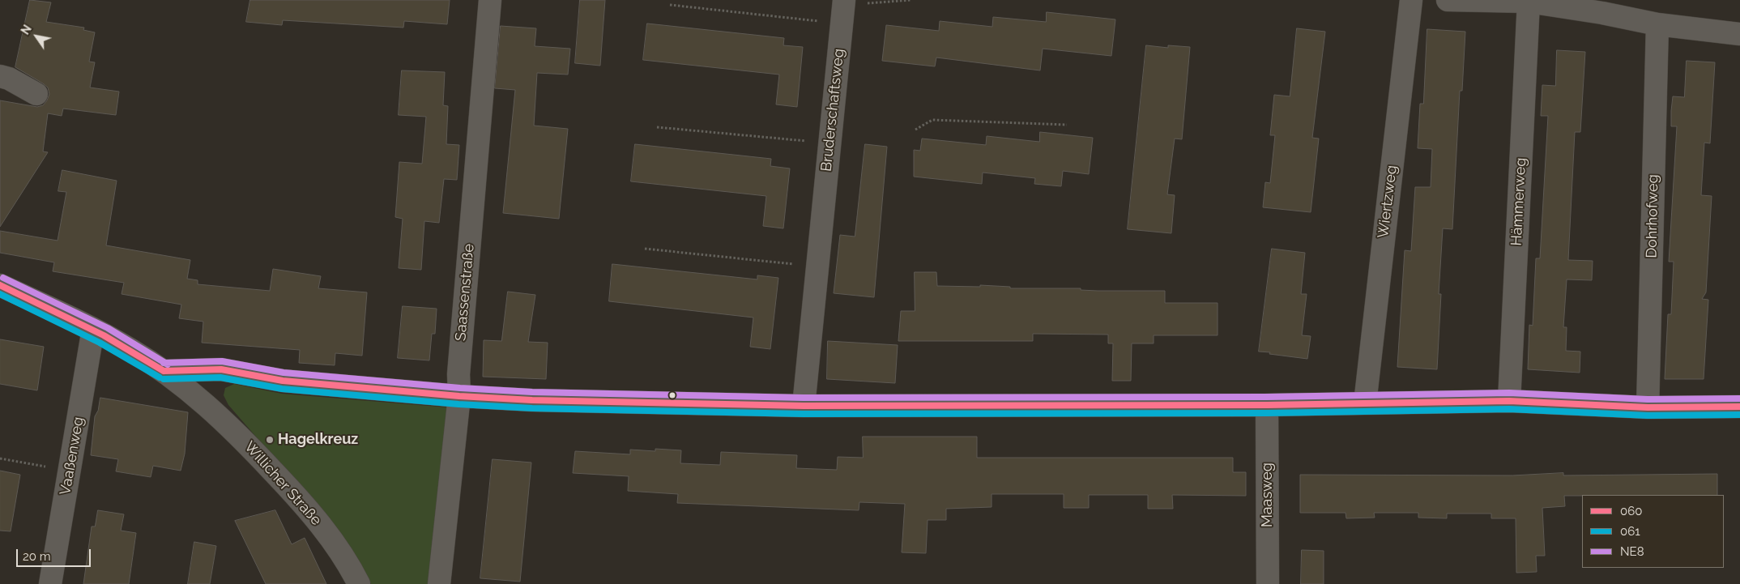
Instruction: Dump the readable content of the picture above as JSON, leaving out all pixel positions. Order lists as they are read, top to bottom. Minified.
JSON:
{"streets":{"street":["Bruderschaftsweg","Wiertzweg","Hämmerweg","Dohrhofweg","Saassenstraße","Vaaßenweg","Willicher Straße","Maasweg"]},"crossings":[["Vaaßenweg","Willicher Straße"]],"places":["Hagelkreuz"],"lines":["transit line NE8","transit line 060","transit line 061"],"legend":["060","061","NE8"],"scale_bar":"20 m","north":"top left"}
